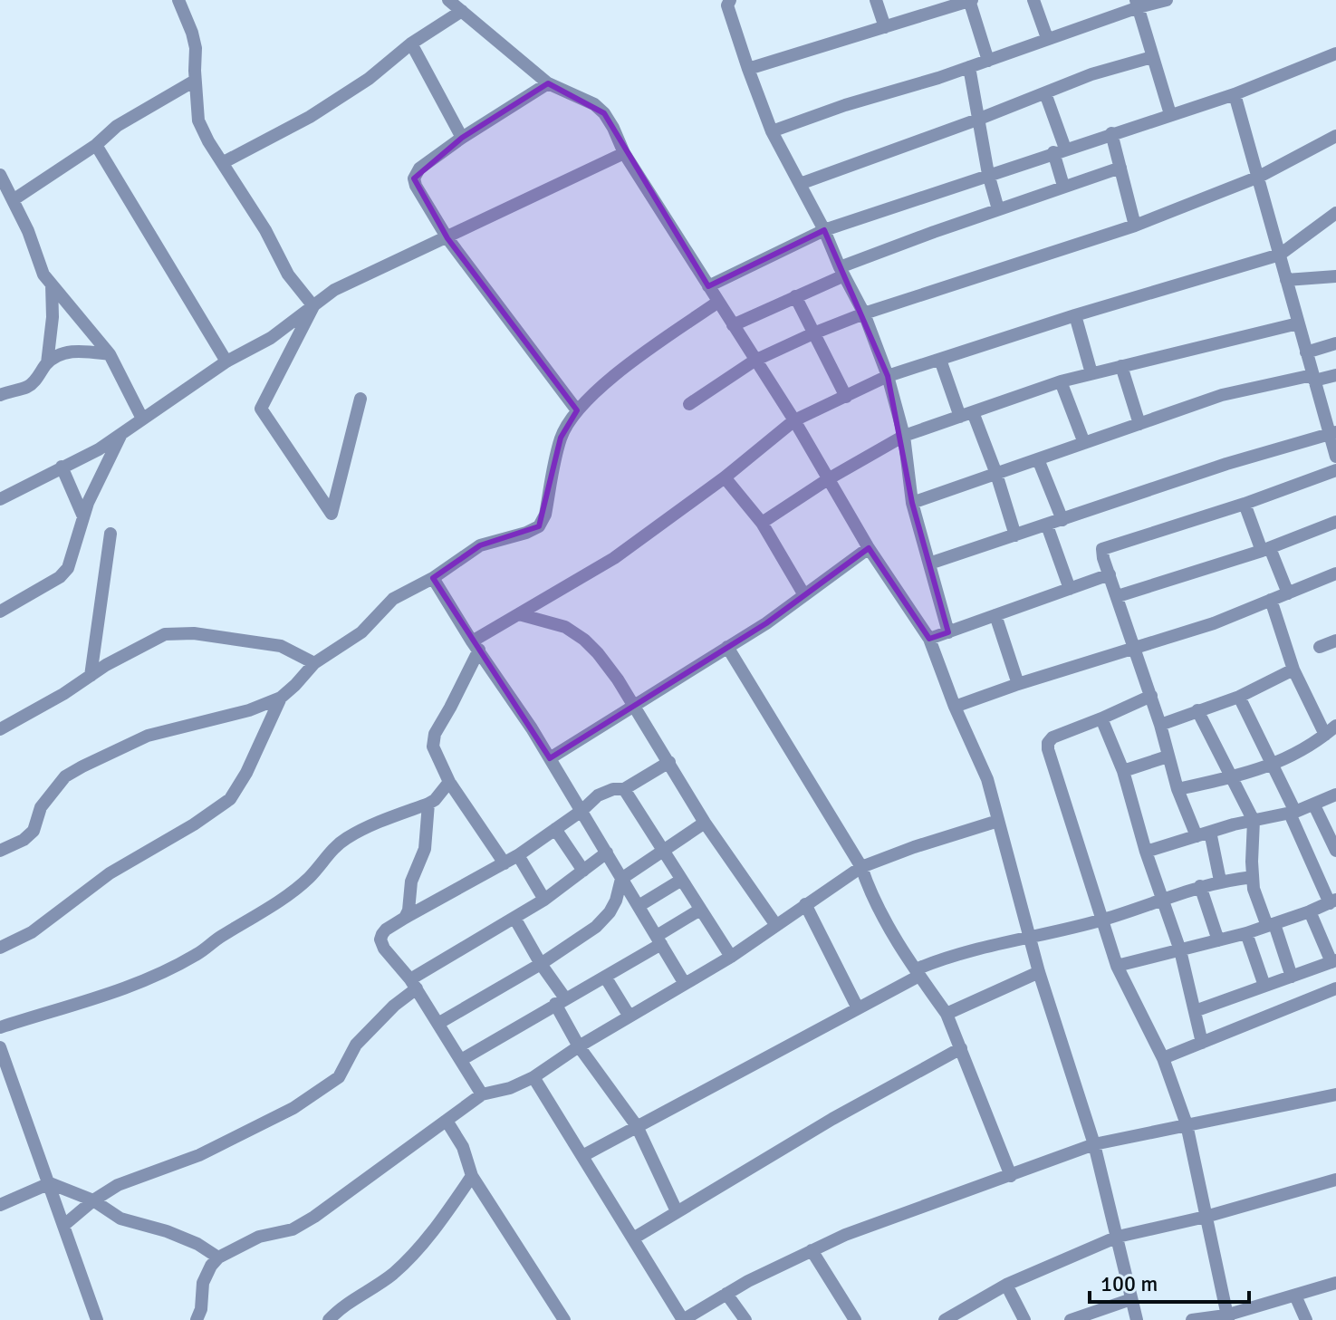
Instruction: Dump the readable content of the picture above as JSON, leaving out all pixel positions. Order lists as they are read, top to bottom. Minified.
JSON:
{"scale_bar":"100 m"}
